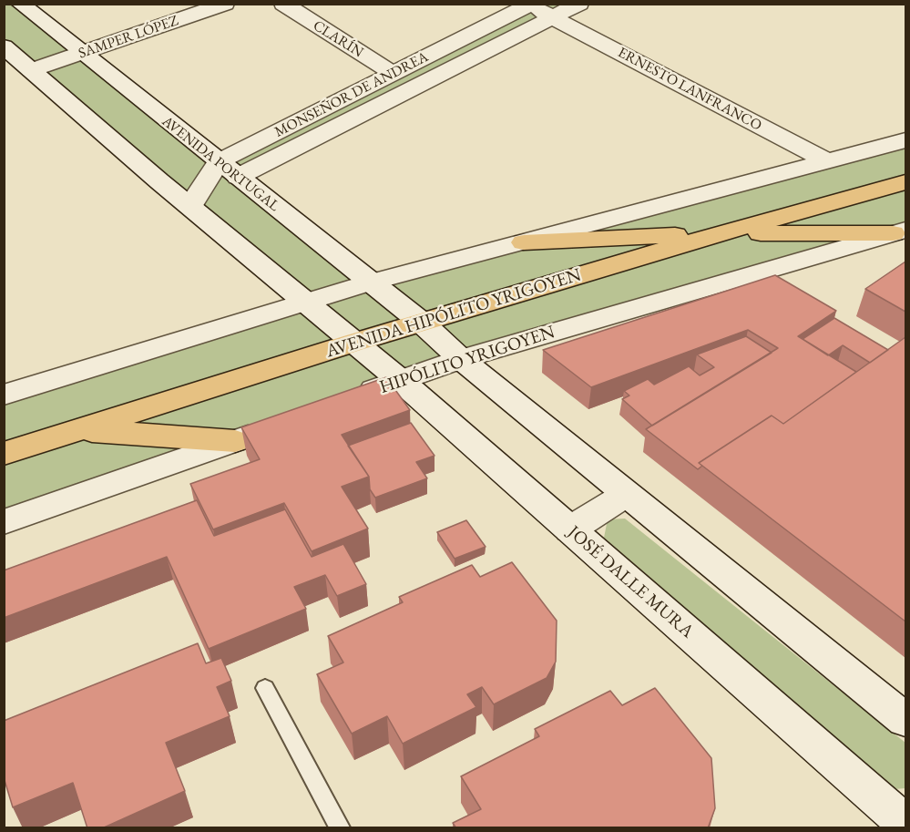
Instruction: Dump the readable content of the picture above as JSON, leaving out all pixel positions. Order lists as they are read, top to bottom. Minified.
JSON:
{"streets":{"highway":["AVENIDA HIPÓLITO YRIGOYEN"],"street":["SAMPER LÓPEZ","CLARÍN","ERNESTO LANFRANCO","MONSEÑOR DE ANDREA","AVENIDA PORTUGAL","HIPÓLITO YRIGOYEN","JOSÉ DALLE MURA"]},"crossings":[["SAMPER LÓPEZ","AVENIDA PORTUGAL"],["CLARÍN","MONSEÑOR DE ANDREA"],["ERNESTO LANFRANCO","MONSEÑOR DE ANDREA"],["MONSEÑOR DE ANDREA","AVENIDA PORTUGAL"],["AVENIDA PORTUGAL","AVENIDA HIPÓLITO YRIGOYEN"],["AVENIDA HIPÓLITO YRIGOYEN","JOSÉ DALLE MURA"],["HIPÓLITO YRIGOYEN","JOSÉ DALLE MURA"]]}
